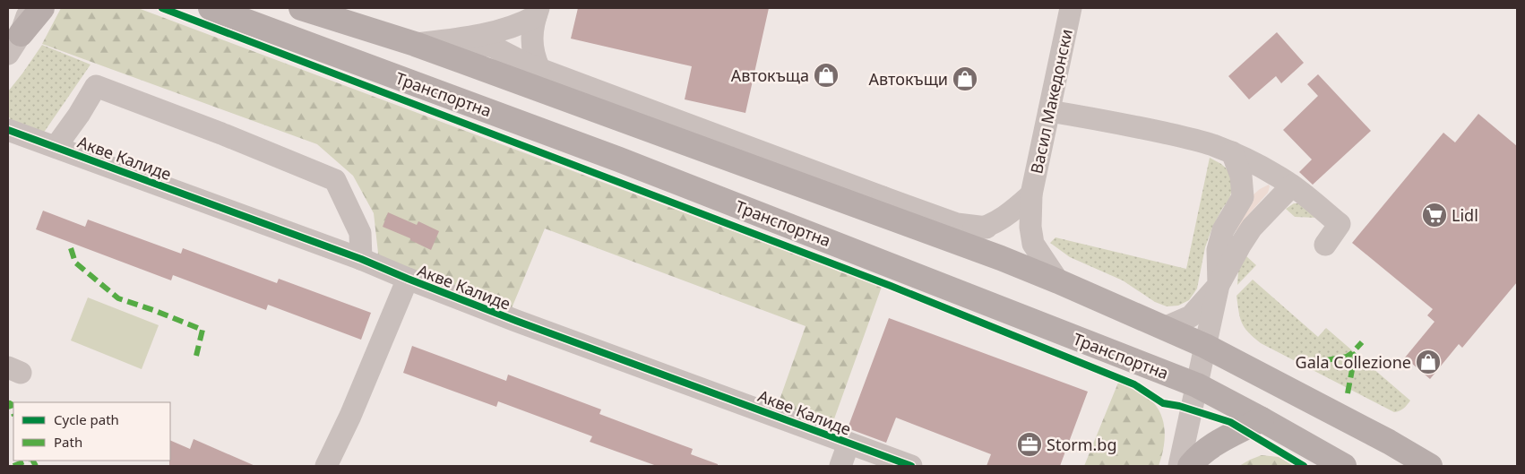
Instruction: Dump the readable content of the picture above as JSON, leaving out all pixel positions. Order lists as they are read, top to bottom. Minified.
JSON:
{"streets":{"main road":["Транспортна"],"street":["Васил Македонски","Акве Калиде"]},"places":{"shop":["Автокъща","Автокъщи","Gala Collezione"],"supermarket":["Lidl"],"office":["Storm.bg"]},"legend":["Cycle path","Path"]}
